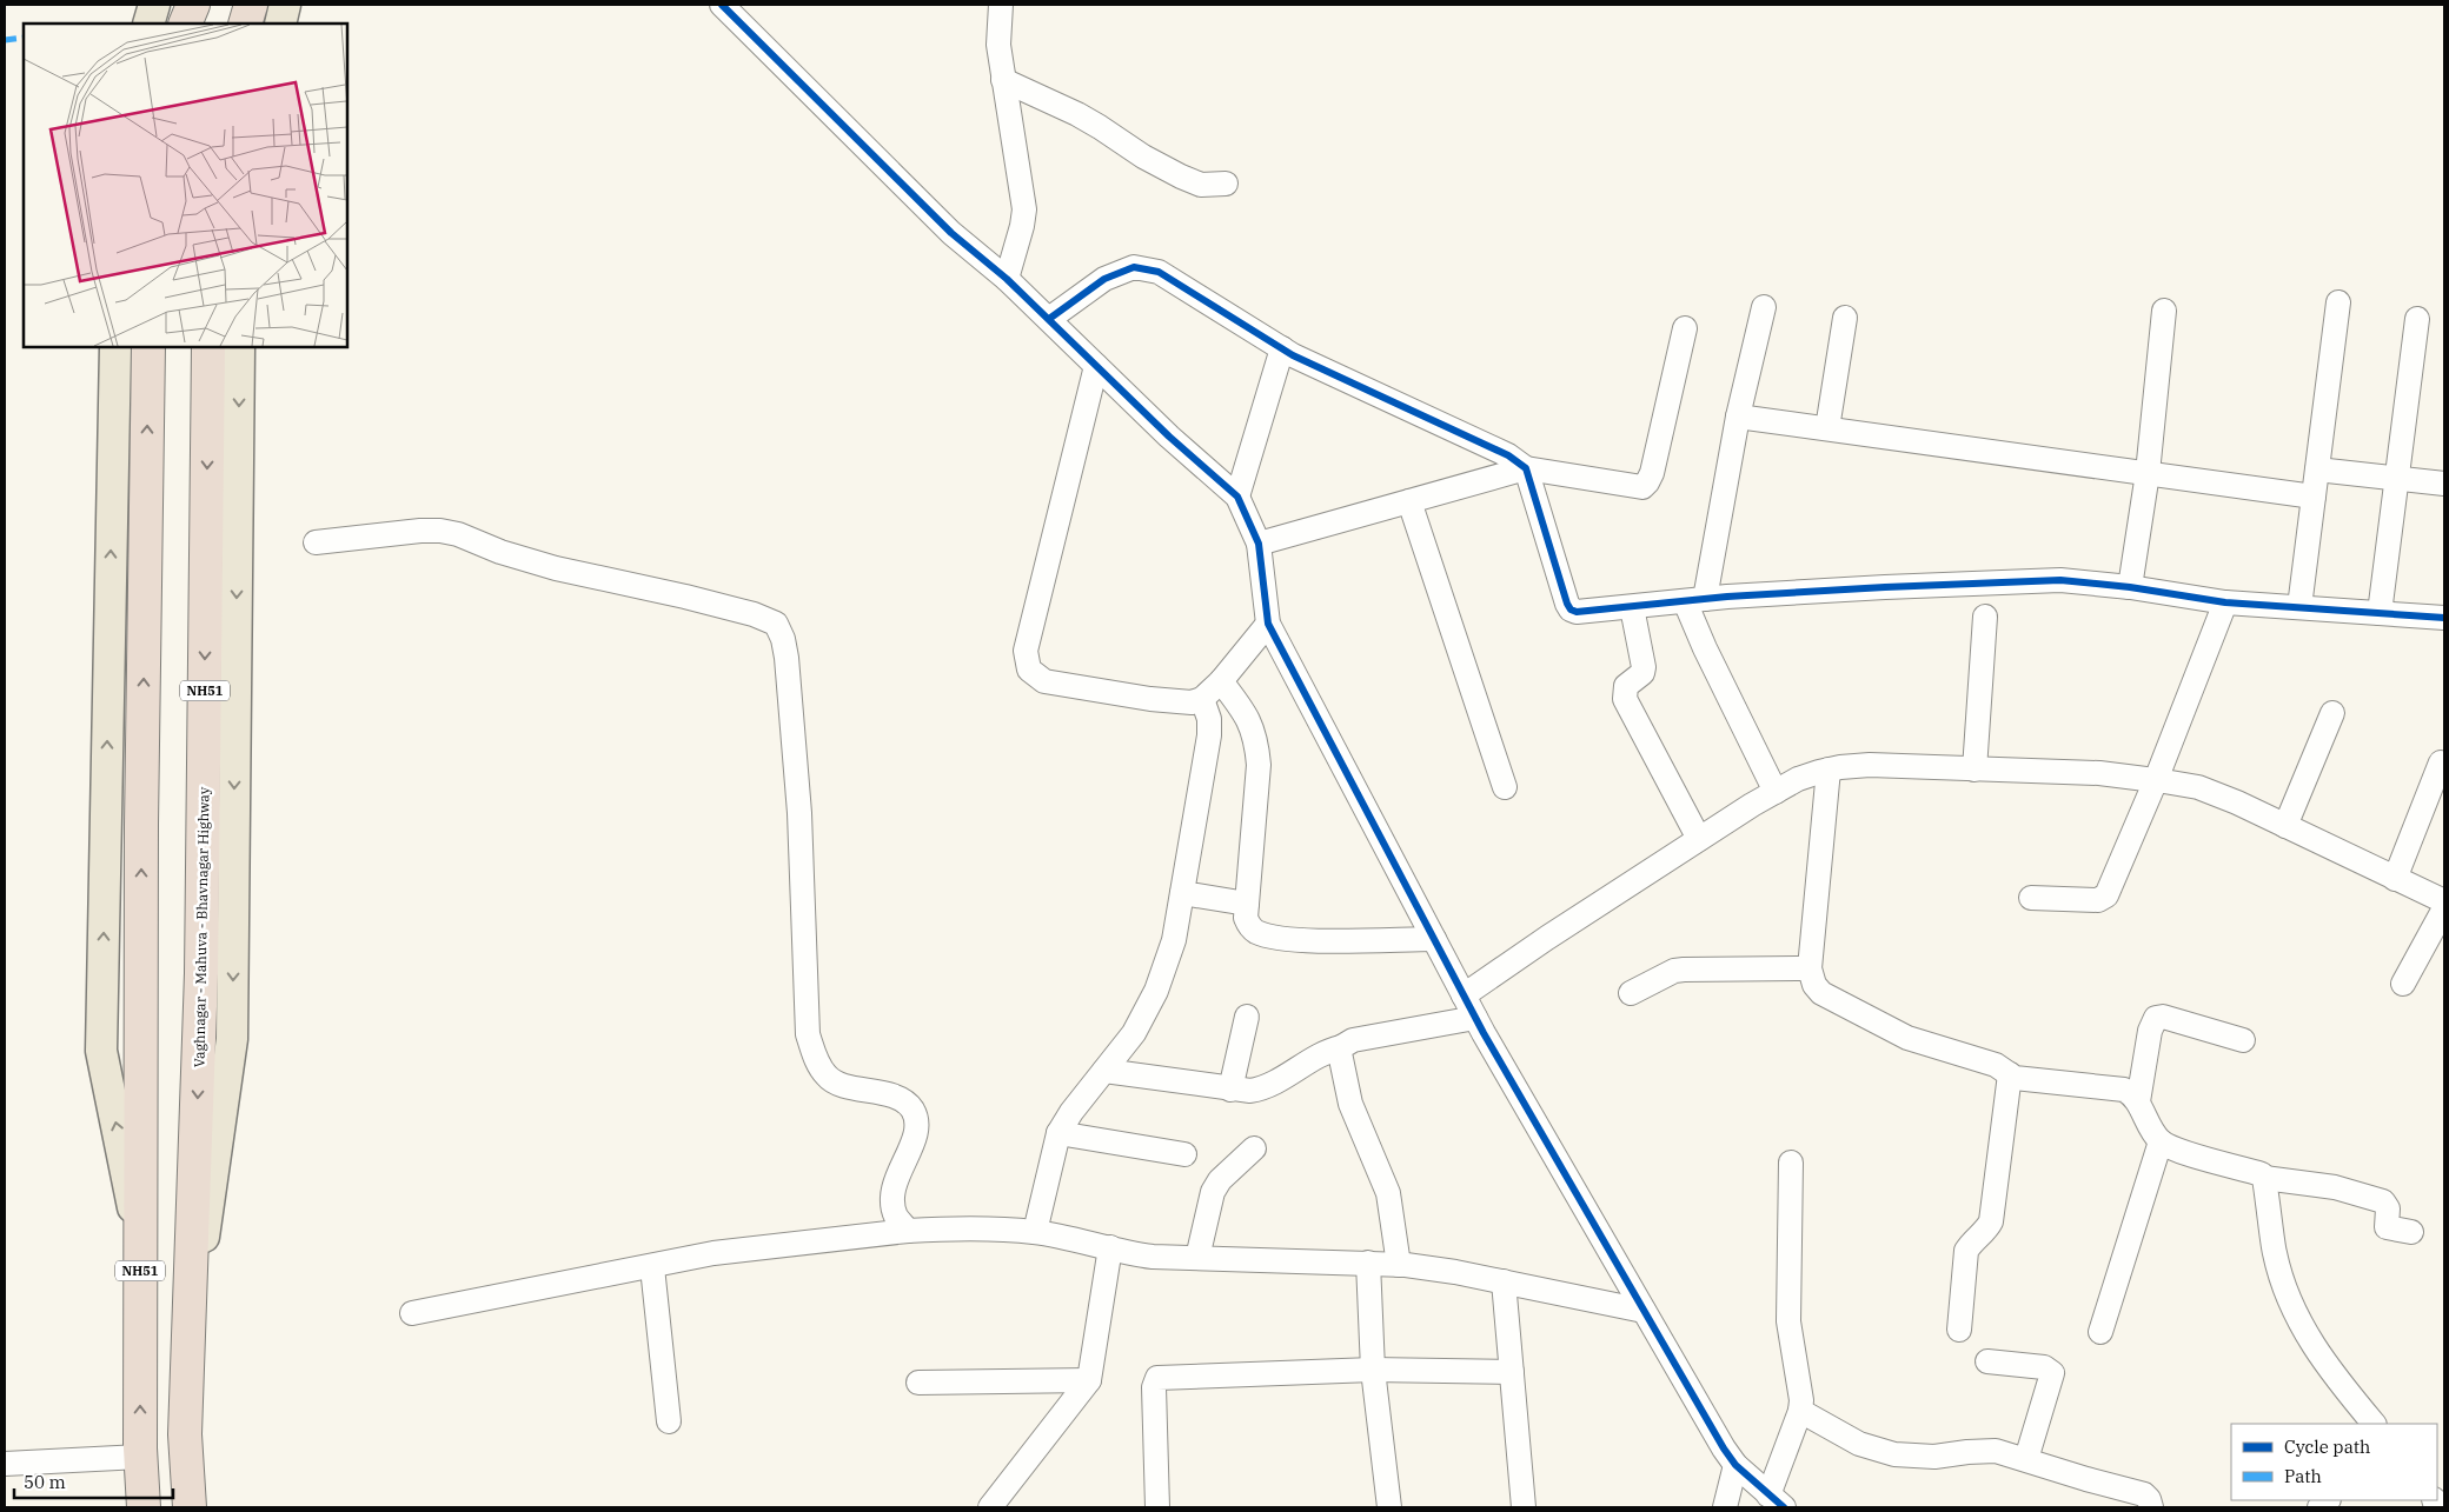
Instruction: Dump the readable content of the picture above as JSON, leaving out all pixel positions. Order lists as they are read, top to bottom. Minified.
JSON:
{"streets":{"highway":["NH51","Vaghnagar - Mahuva - Bhavnagar Highway"]},"legend":["Cycle path","Path"],"scale_bar":"50 m"}
